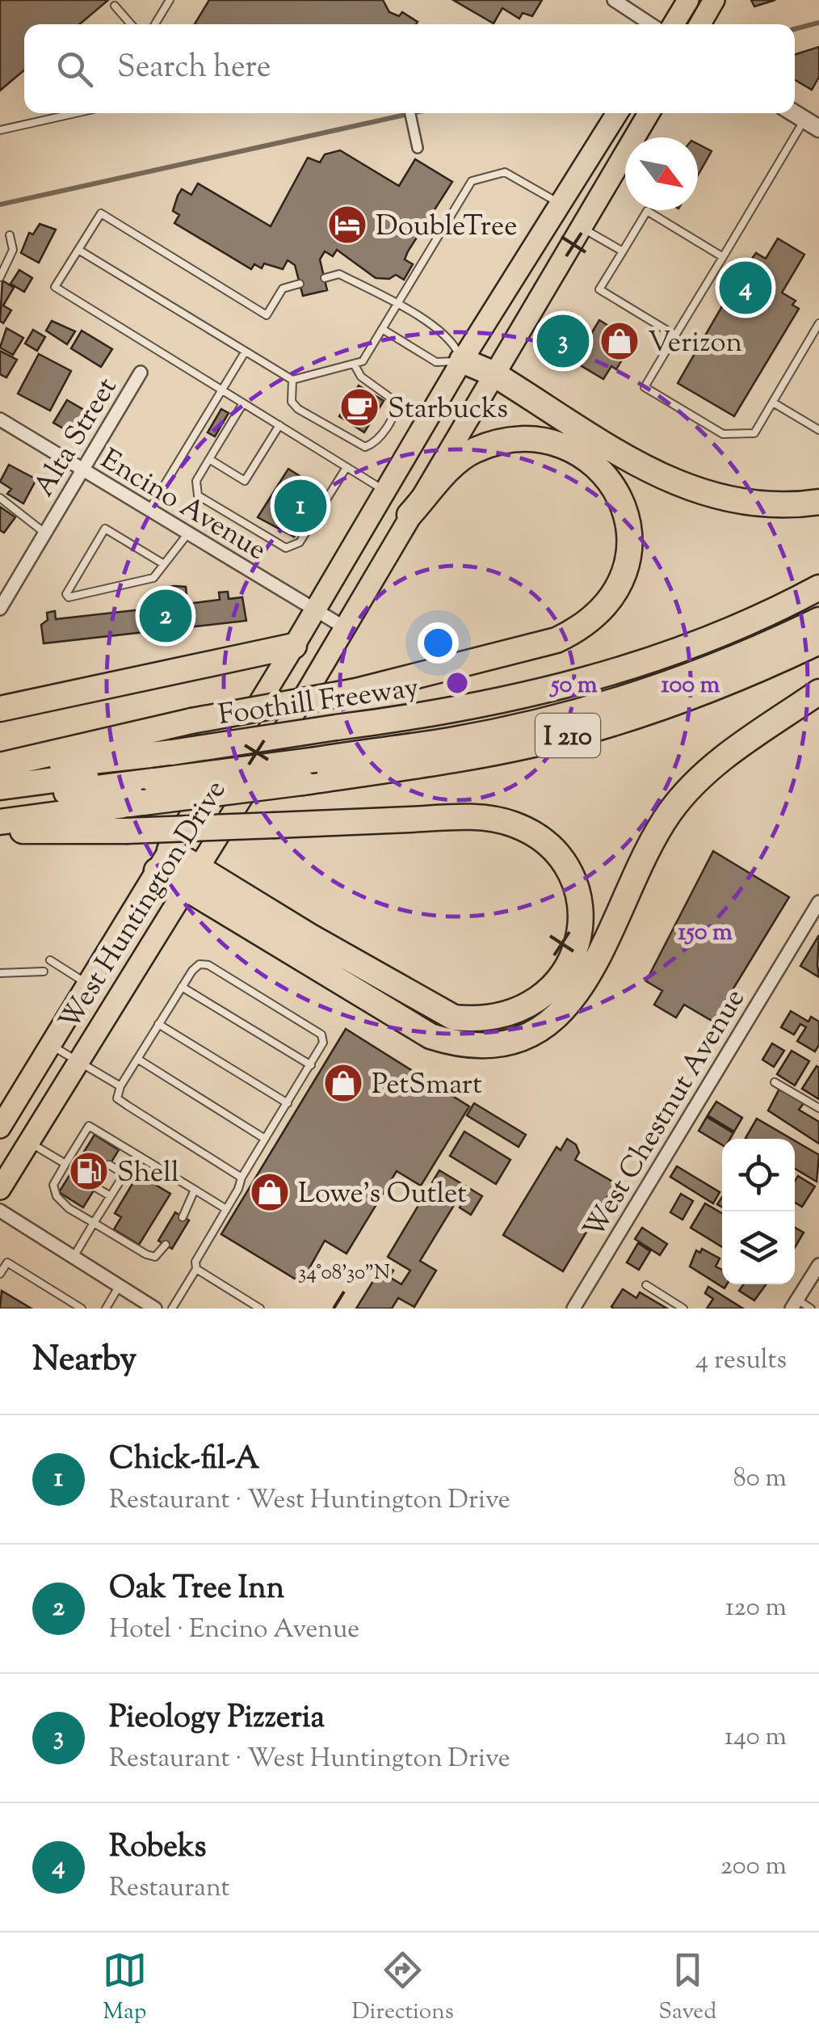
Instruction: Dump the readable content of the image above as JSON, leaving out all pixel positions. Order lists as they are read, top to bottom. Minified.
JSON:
{"streets":{"highway":["Foothill Freeway","I 210"],"main road":["West Huntington Drive"],"street":["Alta Street","Encino Avenue","West Chestnut Avenue"]},"crossings":[["Alta Street","Encino Avenue"],["Encino Avenue","West Huntington Drive"]],"places":{"hotel":["DoubleTree"],"shop":["Verizon","PetSmart","Lowe's Outlet"],"cafe":["Starbucks"],"fuel station":["Shell"]},"north":"bottom right","page":{"search":"Search here","pins":["4","3","1","2"],"heading":["Nearby","4 results"],"list":[{"mark":"1","name":"Chick-fil-A","note":"Restaurant · West Huntington Drive","value":"80 m"},{"mark":"2","name":"Oak Tree Inn","note":"Hotel · Encino Avenue","value":"120 m"},{"mark":"3","name":"Pieology Pizzeria","note":"Restaurant · West Huntington Drive","value":"140 m"},{"mark":"4","name":"Robeks","note":"Restaurant","value":"200 m"}],"nav":["Map","Directions","Saved"]},"coordinates":["34°08'30\"N"],"rings":["50 m","100 m","150 m"]}
